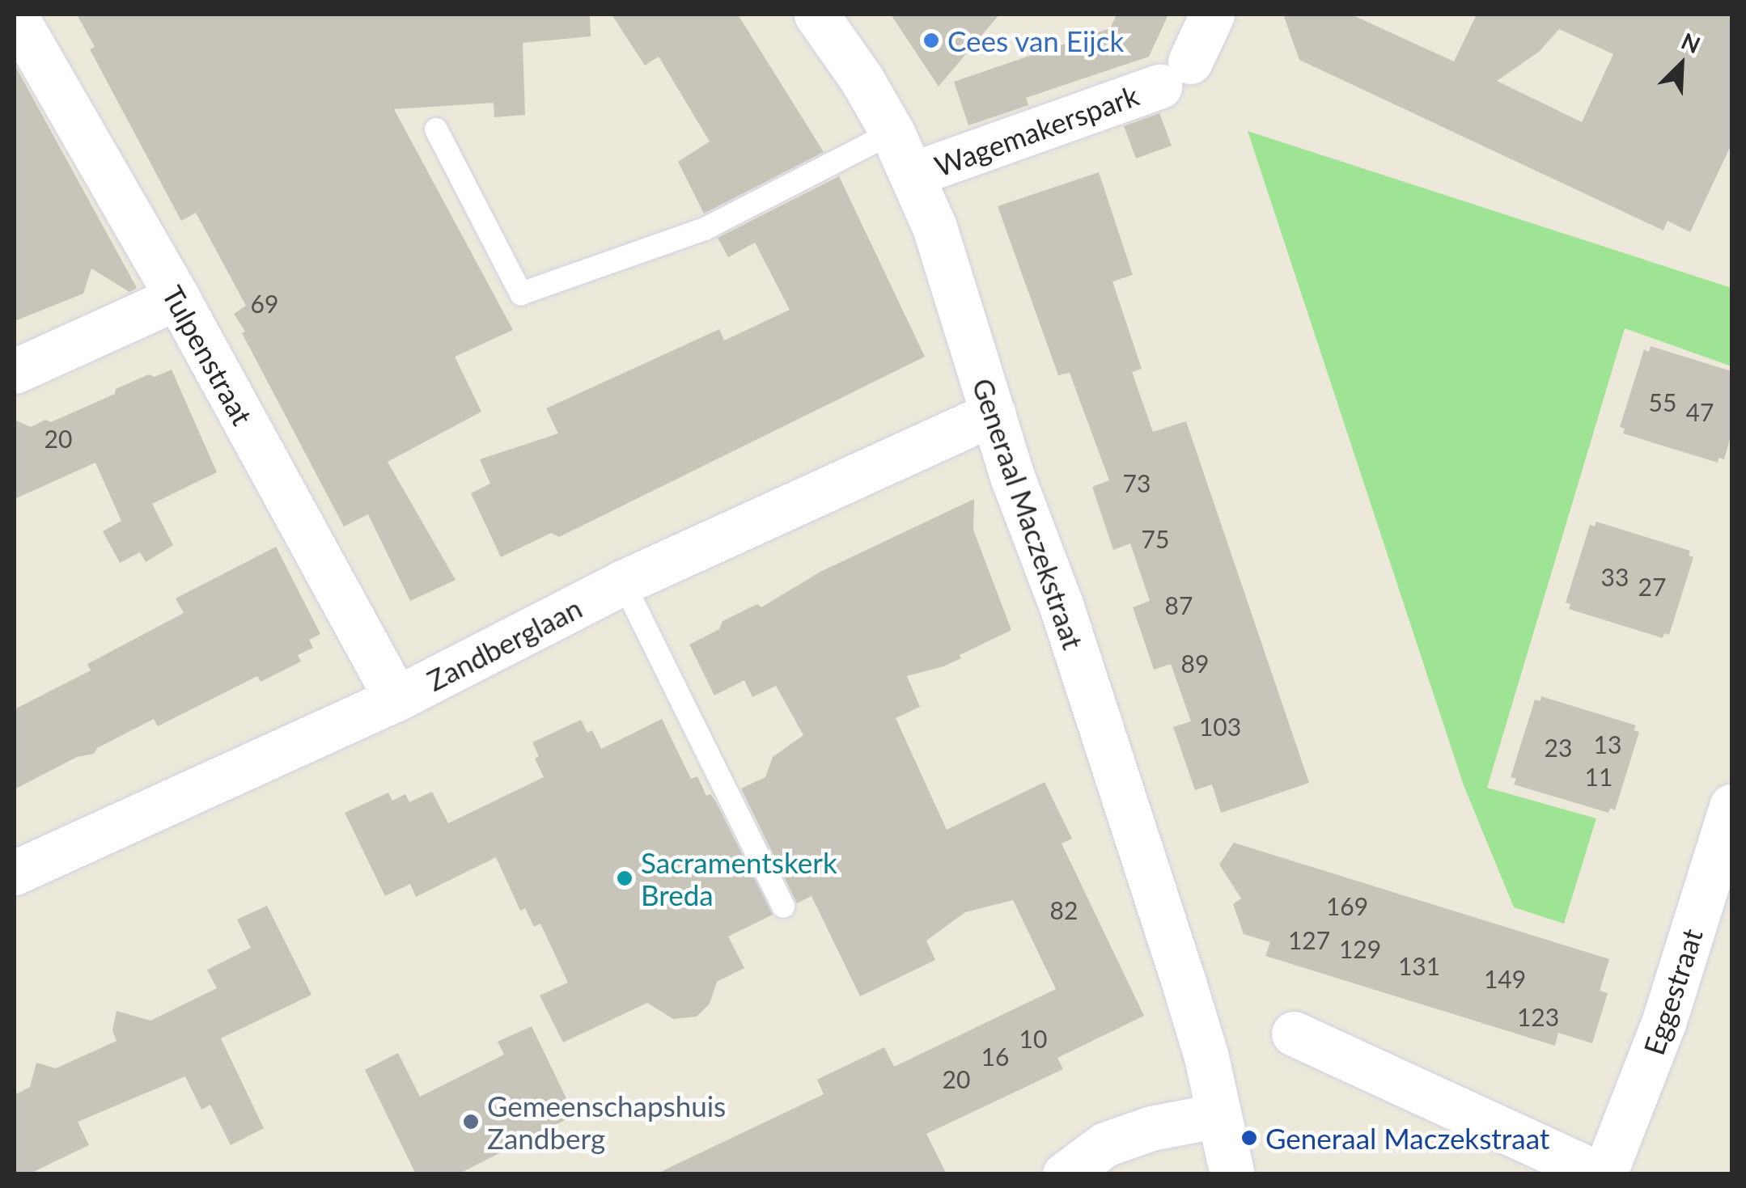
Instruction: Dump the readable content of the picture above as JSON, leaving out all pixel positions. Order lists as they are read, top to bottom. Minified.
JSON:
{"streets":{"street":["Wagemakerspark","Tulpenstraat","Generaal Maczekstraat","Zandberglaan","Eggestraat"]},"crossings":[["Wagemakerspark","Generaal Maczekstraat"],["Tulpenstraat","Zandberglaan"],["Generaal Maczekstraat","Zandberglaan"]],"places":["Cees van Eijck","Sacramentskerk Breda","Gemeenschapshuis Zandberg","Generaal Maczekstraat"],"house_numbers":["69","55","47","20","73","75","33","27","87","89","103","13","23","11","169","82","127","129","131","149","123","10","16","20"],"north":"top right"}
